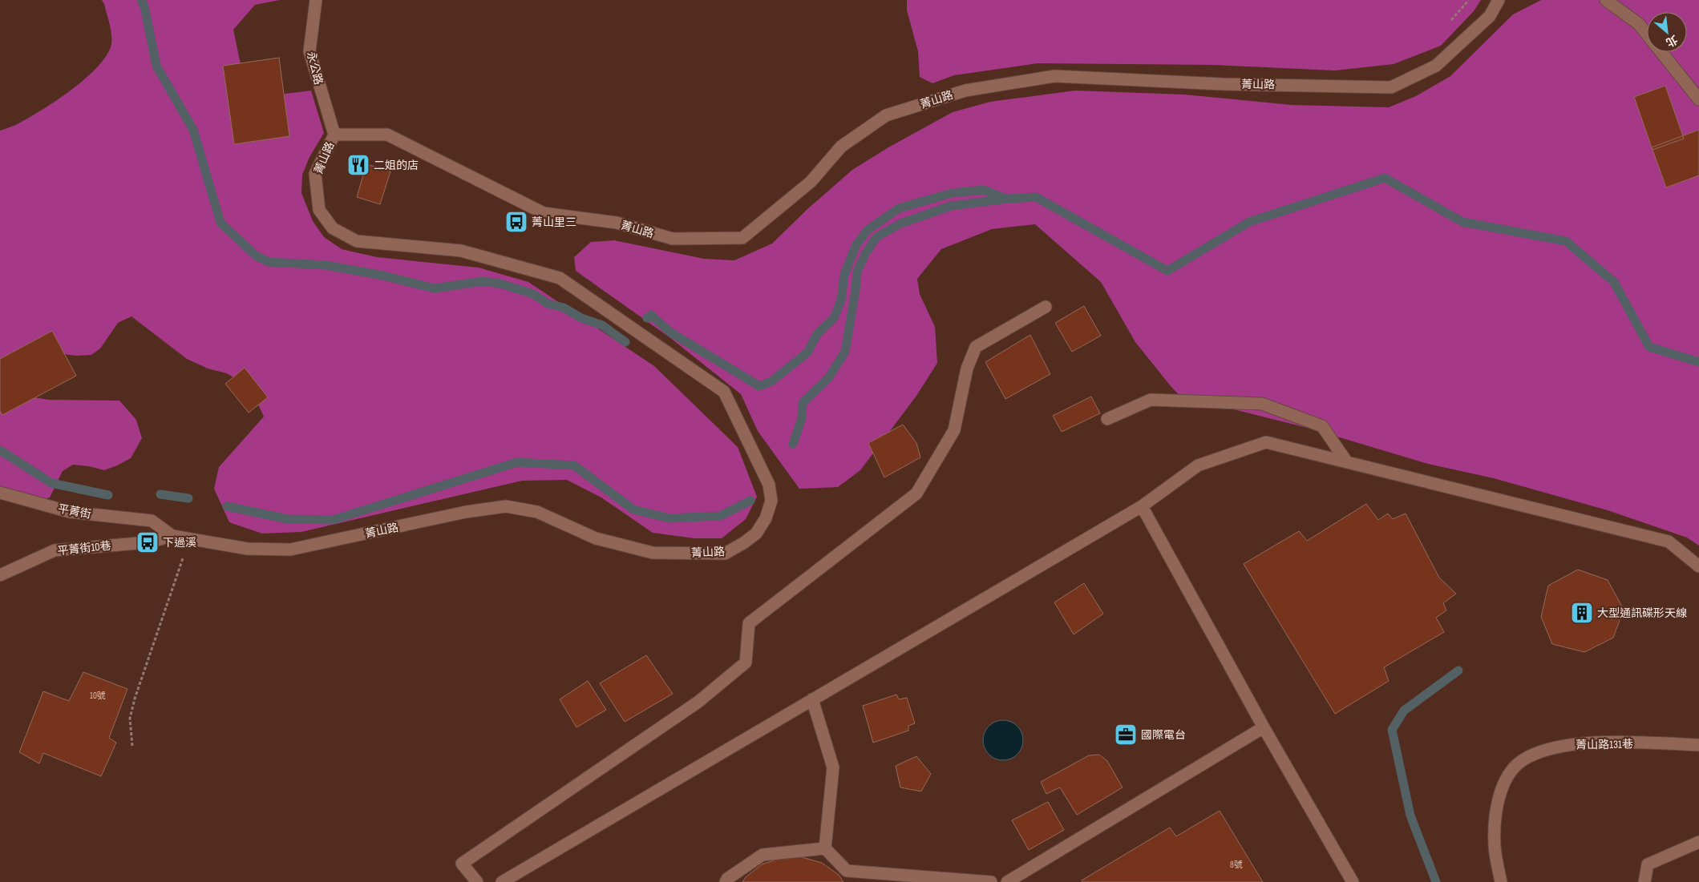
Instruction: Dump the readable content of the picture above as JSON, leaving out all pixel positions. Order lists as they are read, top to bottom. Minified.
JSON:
{"streets":{"street":["永公路","菁山路","平菁街","平菁街10巷","菁山路131巷"]},"crossings":[["永公路","菁山路"],["菁山路","平菁街"],["菁山路","平菁街10巷"]],"places":{"restaurant":["二姐的店"],"bus stop":["菁山里三","下過溪"],"building":["大型通訊碟形天線"],"office":["國際電台"]},"house_numbers":["10號","8號"],"north":"bottom right"}
